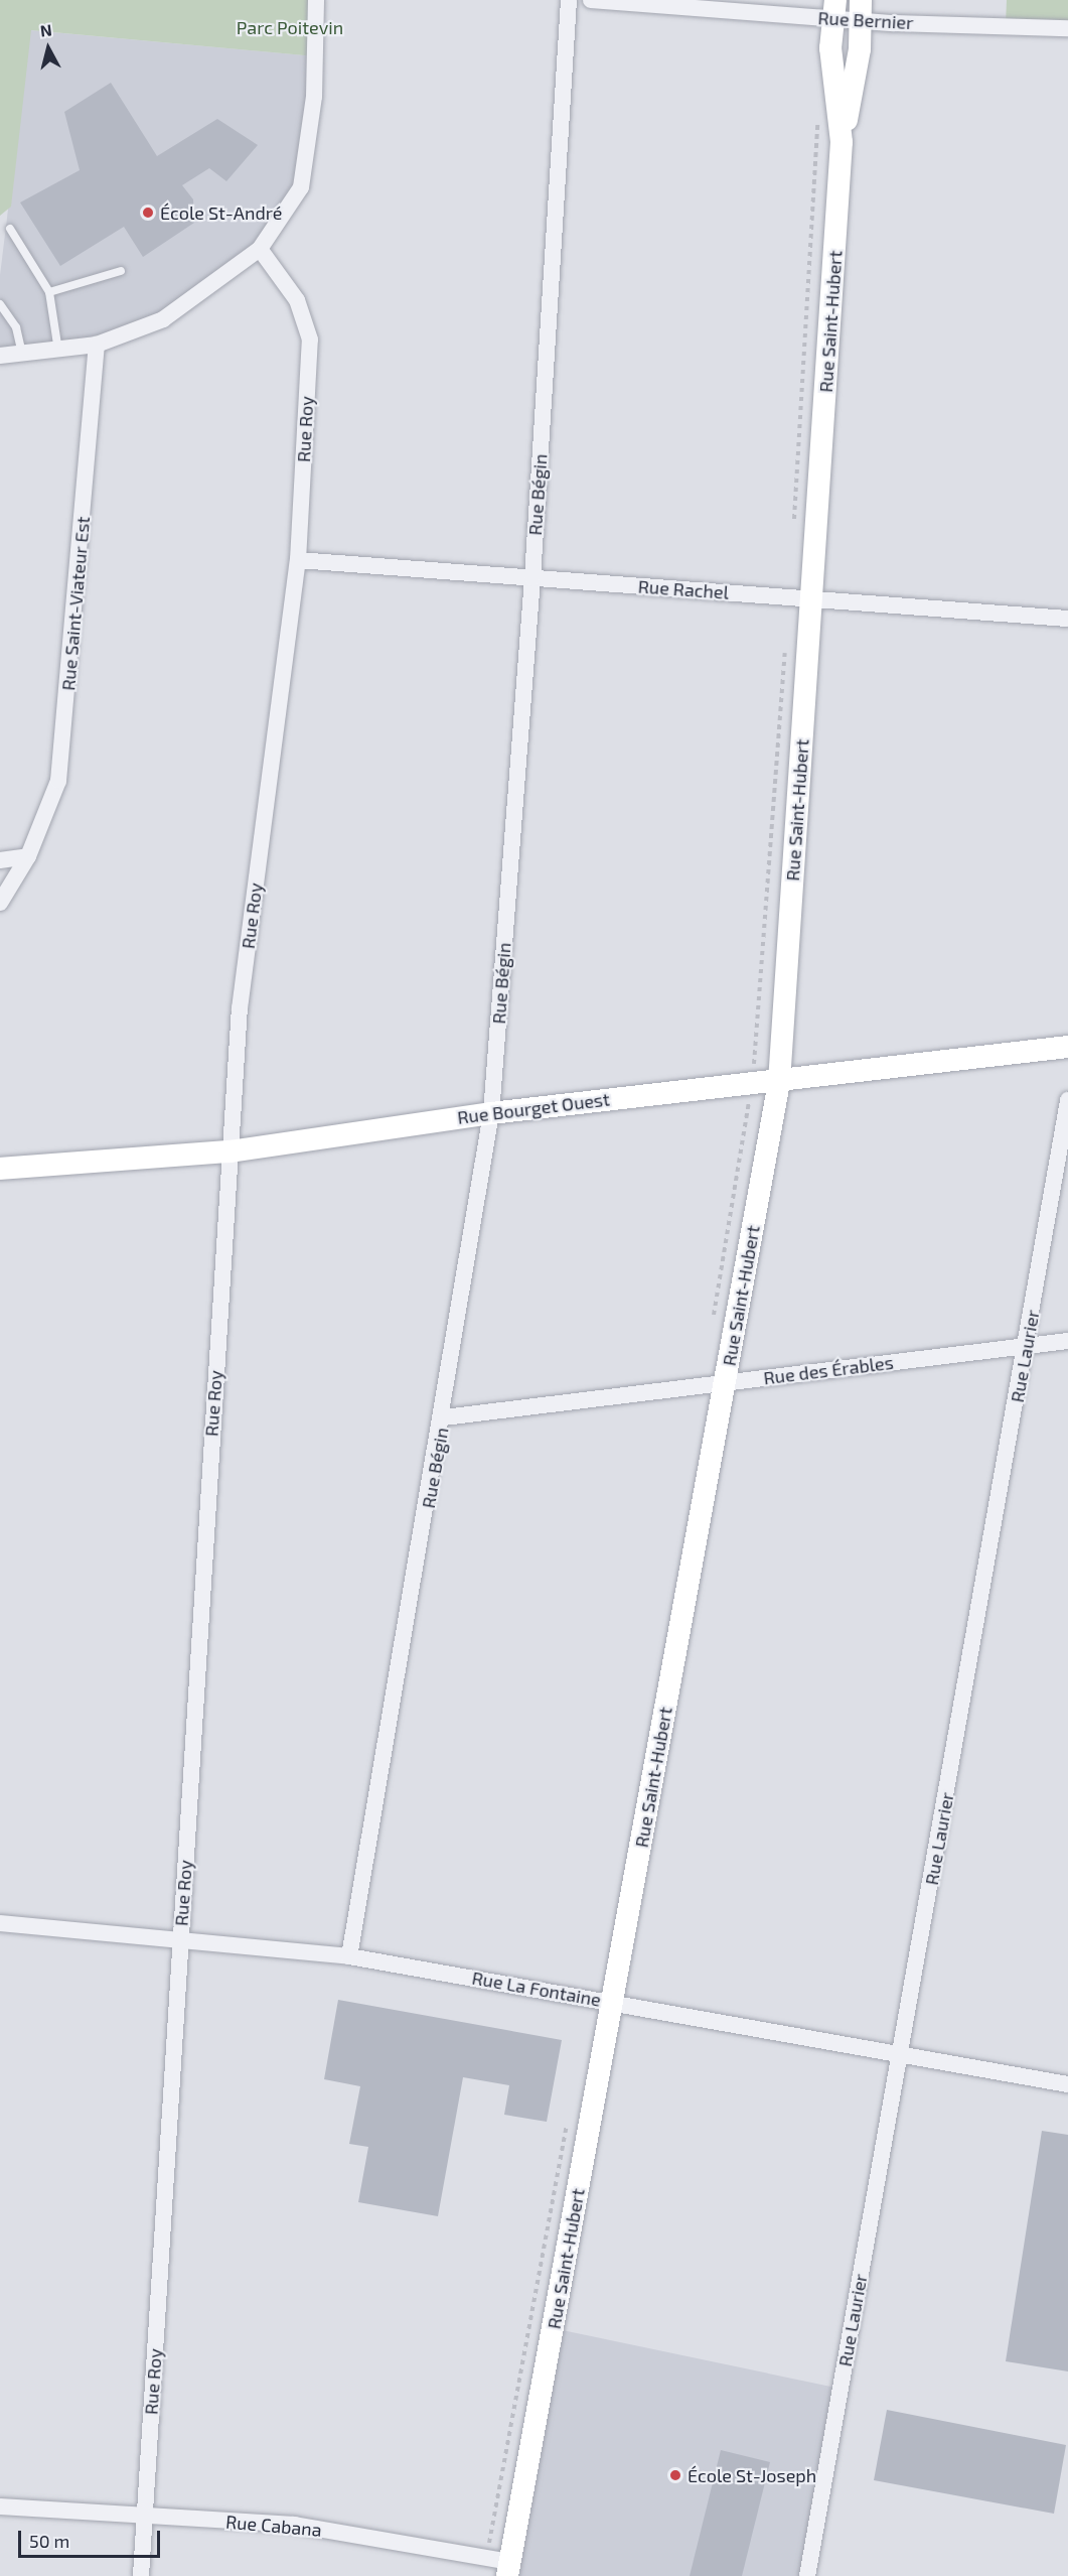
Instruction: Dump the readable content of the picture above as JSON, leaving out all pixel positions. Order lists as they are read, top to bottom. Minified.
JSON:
{"streets":{"street":["Rue Bernier","Rue Saint-Hubert","Rue Roy","Rue Bégin","Rue Rachel","Rue Saint-Viateur Est","Rue Bourget Ouest","Rue Laurier","Rue des Érables","Rue La Fontaine","Rue Cabana"]},"crossings":[["Rue Bernier","Rue Saint-Hubert"],["Rue Saint-Hubert","Rue Rachel"],["Rue Saint-Hubert","Rue Bourget Ouest"],["Rue Saint-Hubert","Rue des Érables"],["Rue Saint-Hubert","Rue La Fontaine"],["Rue Saint-Hubert","Rue Cabana"],["Rue Roy","Rue Rachel"],["Rue Roy","Rue Bourget Ouest"],["Rue Roy","Rue La Fontaine"],["Rue Roy","Rue Cabana"],["Rue Bégin","Rue Rachel"],["Rue Bégin","Rue Bourget Ouest"],["Rue Bégin","Rue des Érables"],["Rue Bégin","Rue La Fontaine"],["Rue Laurier","Rue des Érables"],["Rue Laurier","Rue La Fontaine"]],"parks":["Parc Poitevin"],"places":["École St-André","École St-Joseph"],"scale_bar":"50 m","north":"top"}
